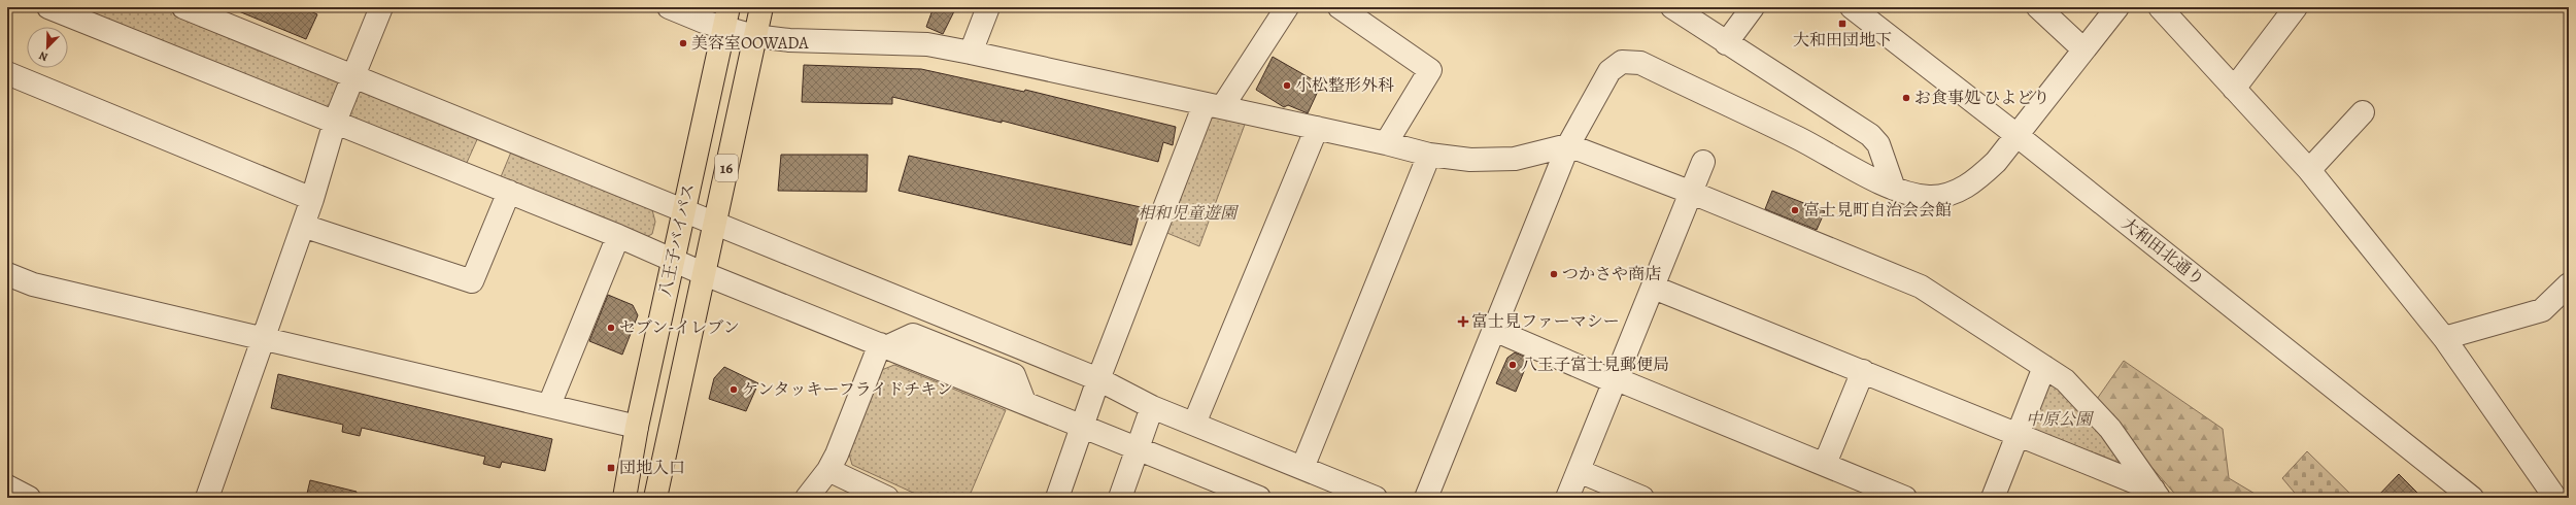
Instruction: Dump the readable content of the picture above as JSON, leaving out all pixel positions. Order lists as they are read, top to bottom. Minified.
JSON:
{"streets":{"highway":["16","八王子バイパス"],"street":["大和田北通り"]},"crossings":[["16","八王子バイパス"]],"parks":["相和児童遊園","中原公園"],"places":{"transit":["大和田団地下","団地入口"],"other":["美容室OOWADA","小松整形外科","お食事処 ひよどり","富士見町自治会会館","つかさや商店","セブン-イレブン","八王子富士見郵便局","ケンタッキーフライドチキン"],"health":["富士見ファーマシー"]},"north":"bottom left"}
